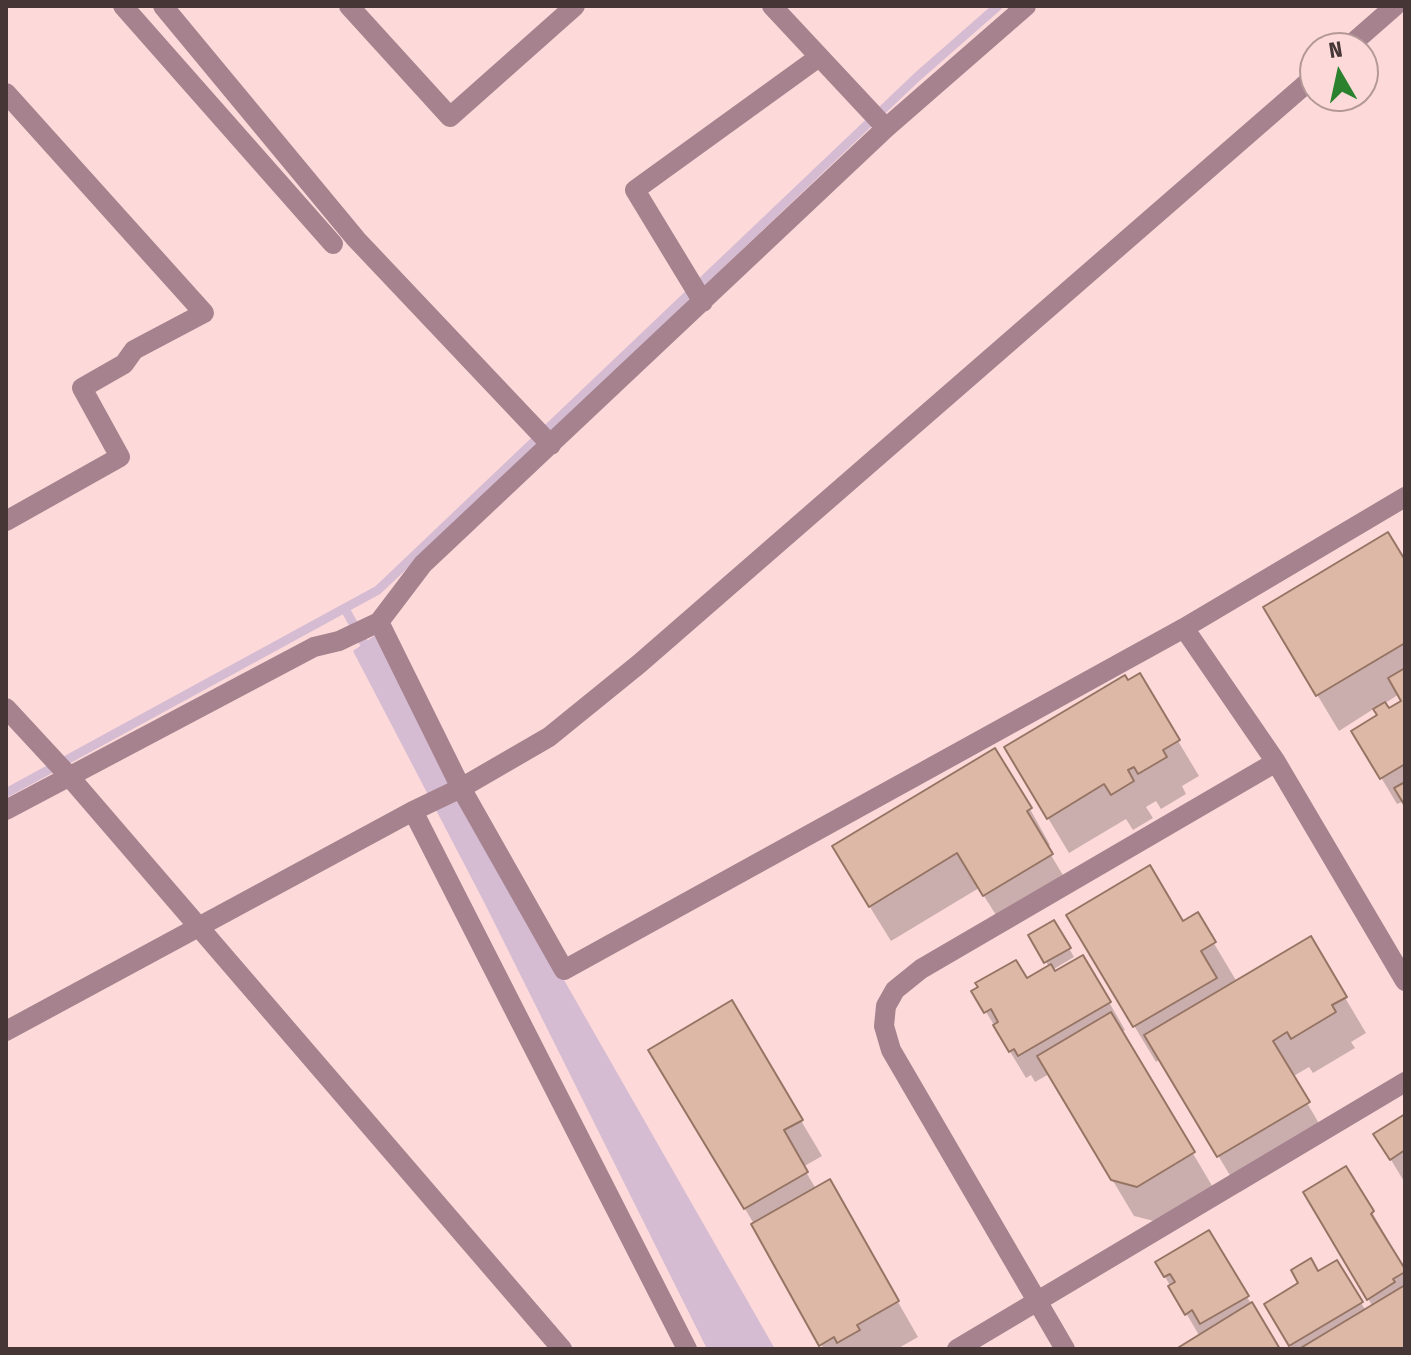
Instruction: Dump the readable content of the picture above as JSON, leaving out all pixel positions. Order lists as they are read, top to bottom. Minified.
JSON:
{"north":"top"}
